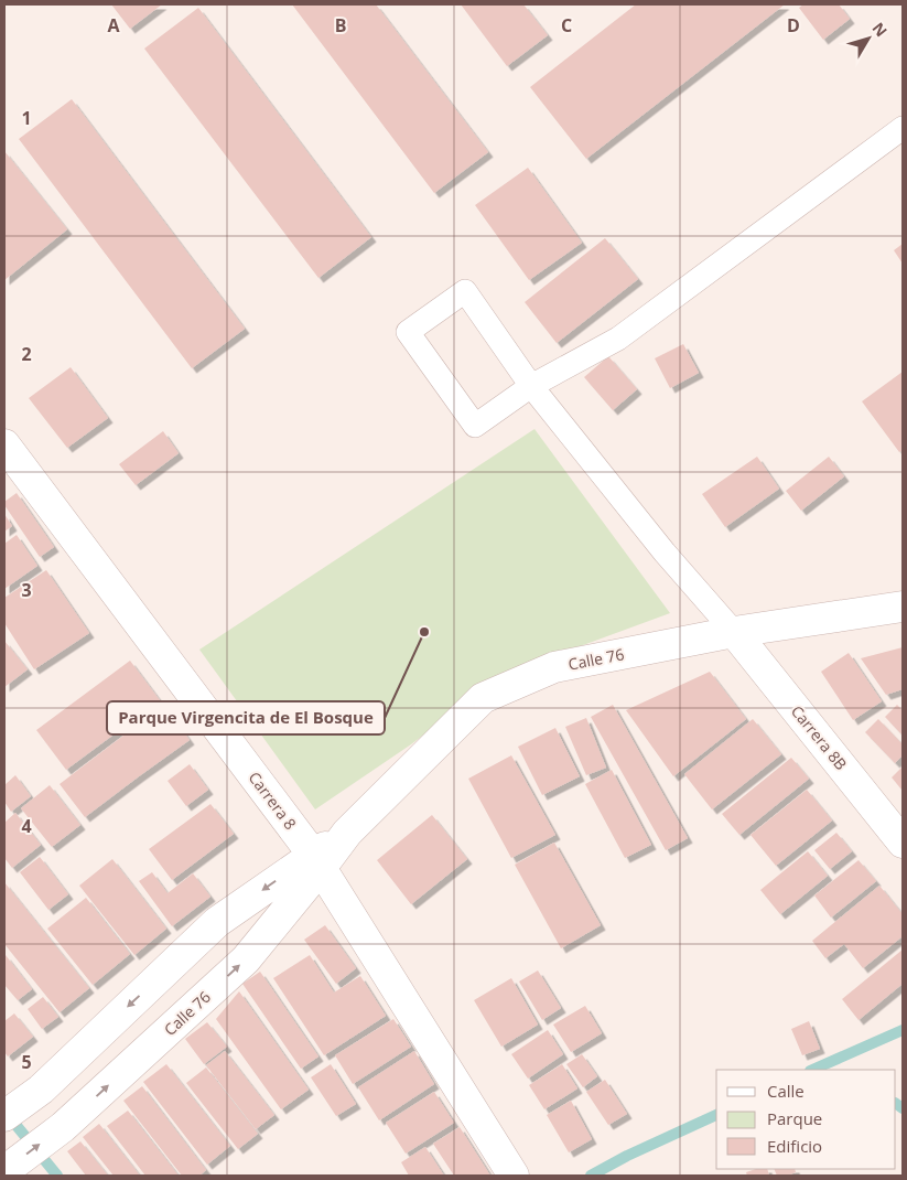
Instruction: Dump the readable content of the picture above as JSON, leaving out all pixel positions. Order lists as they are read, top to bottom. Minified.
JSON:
{"streets":{"street":["Calle 76","Carrera 8B","Carrera 8"]},"crossings":[["Calle 76","Carrera 8B"],["Calle 76","Carrera 8"]],"places":["Parque Virgencita de El Bosque"],"legend":["Calle","Parque","Edificio"],"north":"top right","grid":{"columns":["A","B","C","D"],"rows":["1","2","3","4","5"]}}
